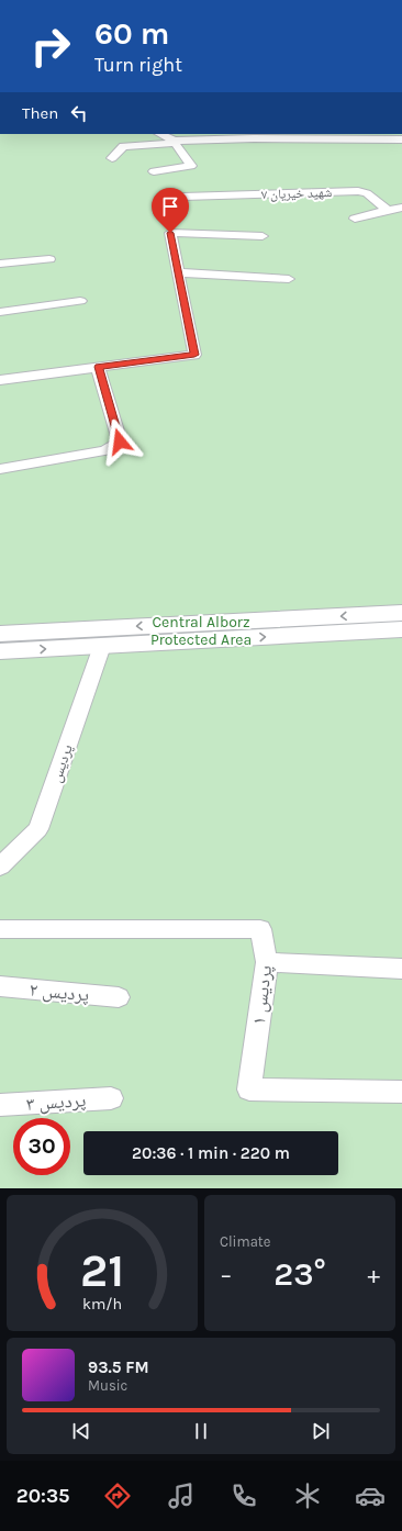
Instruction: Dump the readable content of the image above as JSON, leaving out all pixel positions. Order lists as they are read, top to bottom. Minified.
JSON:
{"streets":{"street":["شهید خیریان ۷","پردیس","پردیس ۲","پردیس ۱","پردیس ۳"]},"parks":["Central Alborz Protected Area"],"page":{"turn":["60 m","Turn right"],"then":"Then","limit":"30","trip":"20:36 · 1 min · 220 m","tile":"Climate","heat":["−","23°","+"],"song":["93.5 FM","Music"],"tabs":"20:35","gauge":["21","km/h"]}}
